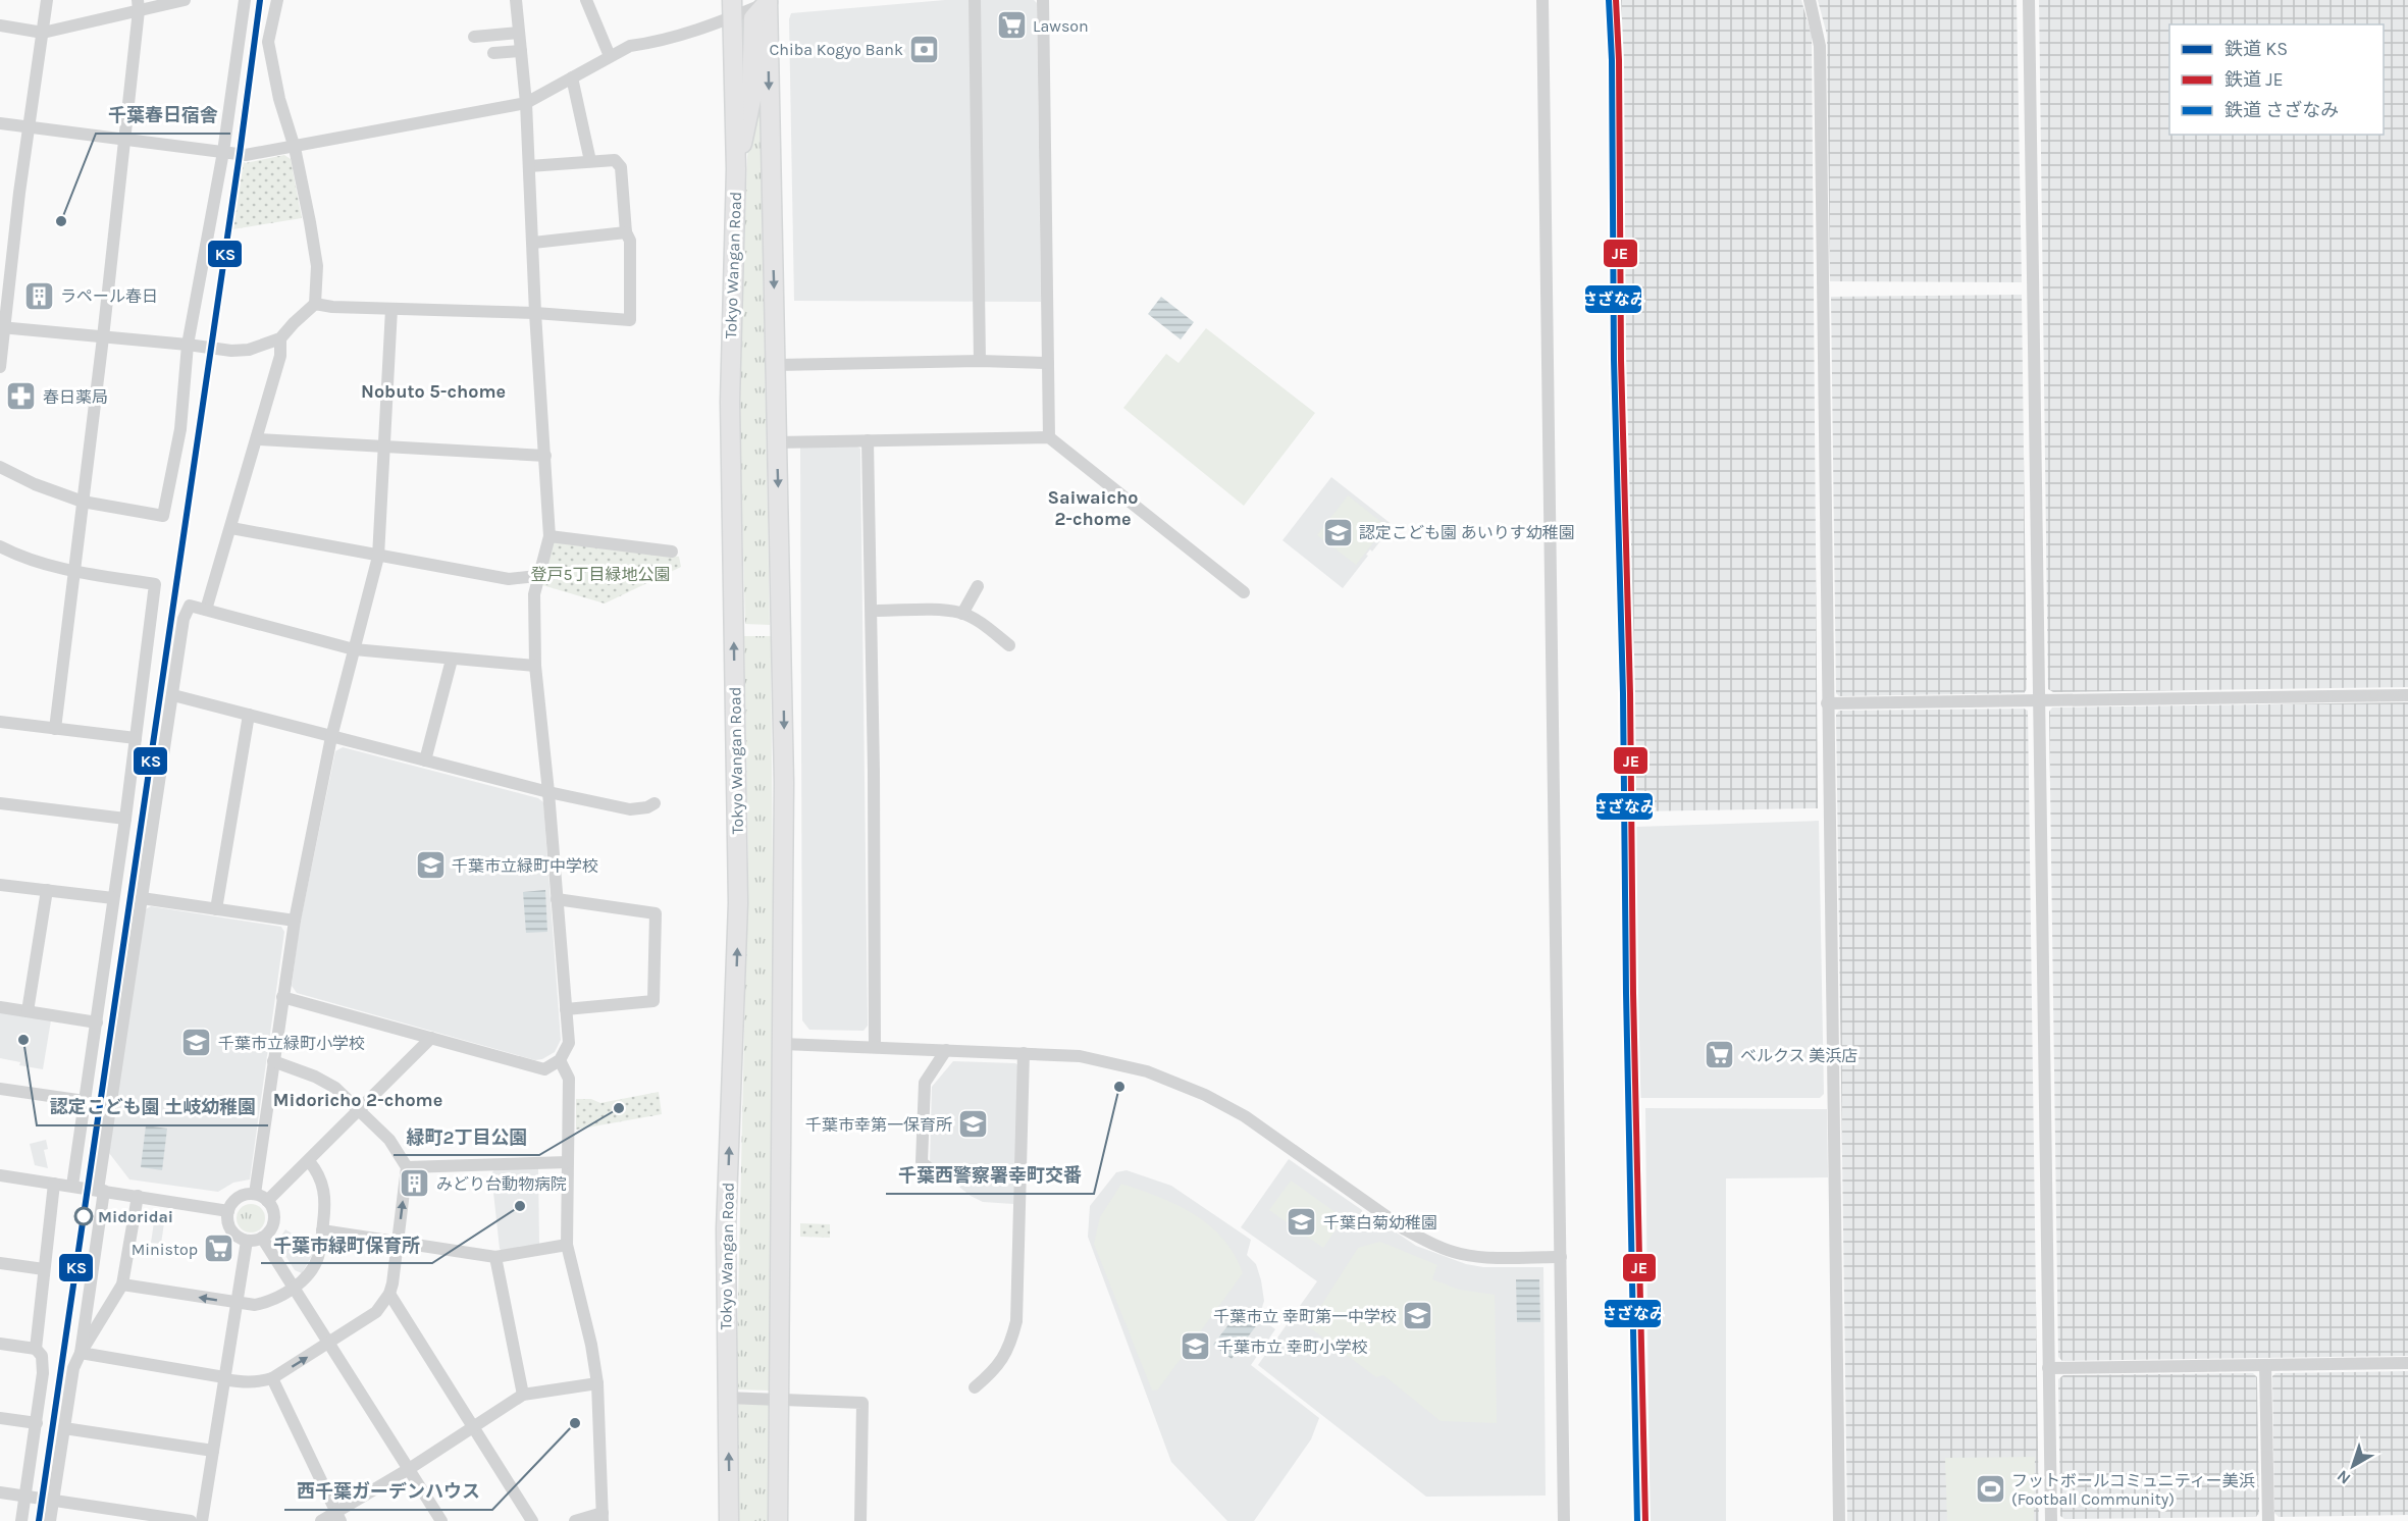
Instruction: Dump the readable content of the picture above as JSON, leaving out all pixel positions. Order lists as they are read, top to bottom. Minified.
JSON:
{"streets":{"highway":["Tokyo Wangan Road"]},"districts":["Nobuto 5-chome","Saiwaicho 2-chome","Midoricho 2-chome"],"parks":["登戸5丁目緑地公園"],"places":{"supermarket":["Lawson","ベルクス 美浜店","Ministop"],"bank":["Chiba Kogyo Bank"],"other":["千葉春日宿舎","認定こども園 土岐幼稚園","千葉西警察署幸町交番","緑町2丁目公園","千葉市緑町保育所","Midoridai","西千葉ガーデンハウス"],"building":["ラペール春日","みどり台動物病院"],"pharmacy":["春日薬局"],"school or university":["認定こども園 あいりす幼稚園","千葉市立緑町中学校","千葉市立緑町小学校","千葉市幸第一保育所","千葉白菊幼稚園","千葉市立 幸町第一中学校","千葉市立 幸町小学校"],"sports":["フットボールコミュニティー美浜 (Football Community)"]},"lines":["rail line KS","rail line JE","rail line さざなみ"],"legend":["鉄道 KS","鉄道 JE","鉄道 さざなみ"],"north":"bottom left"}
